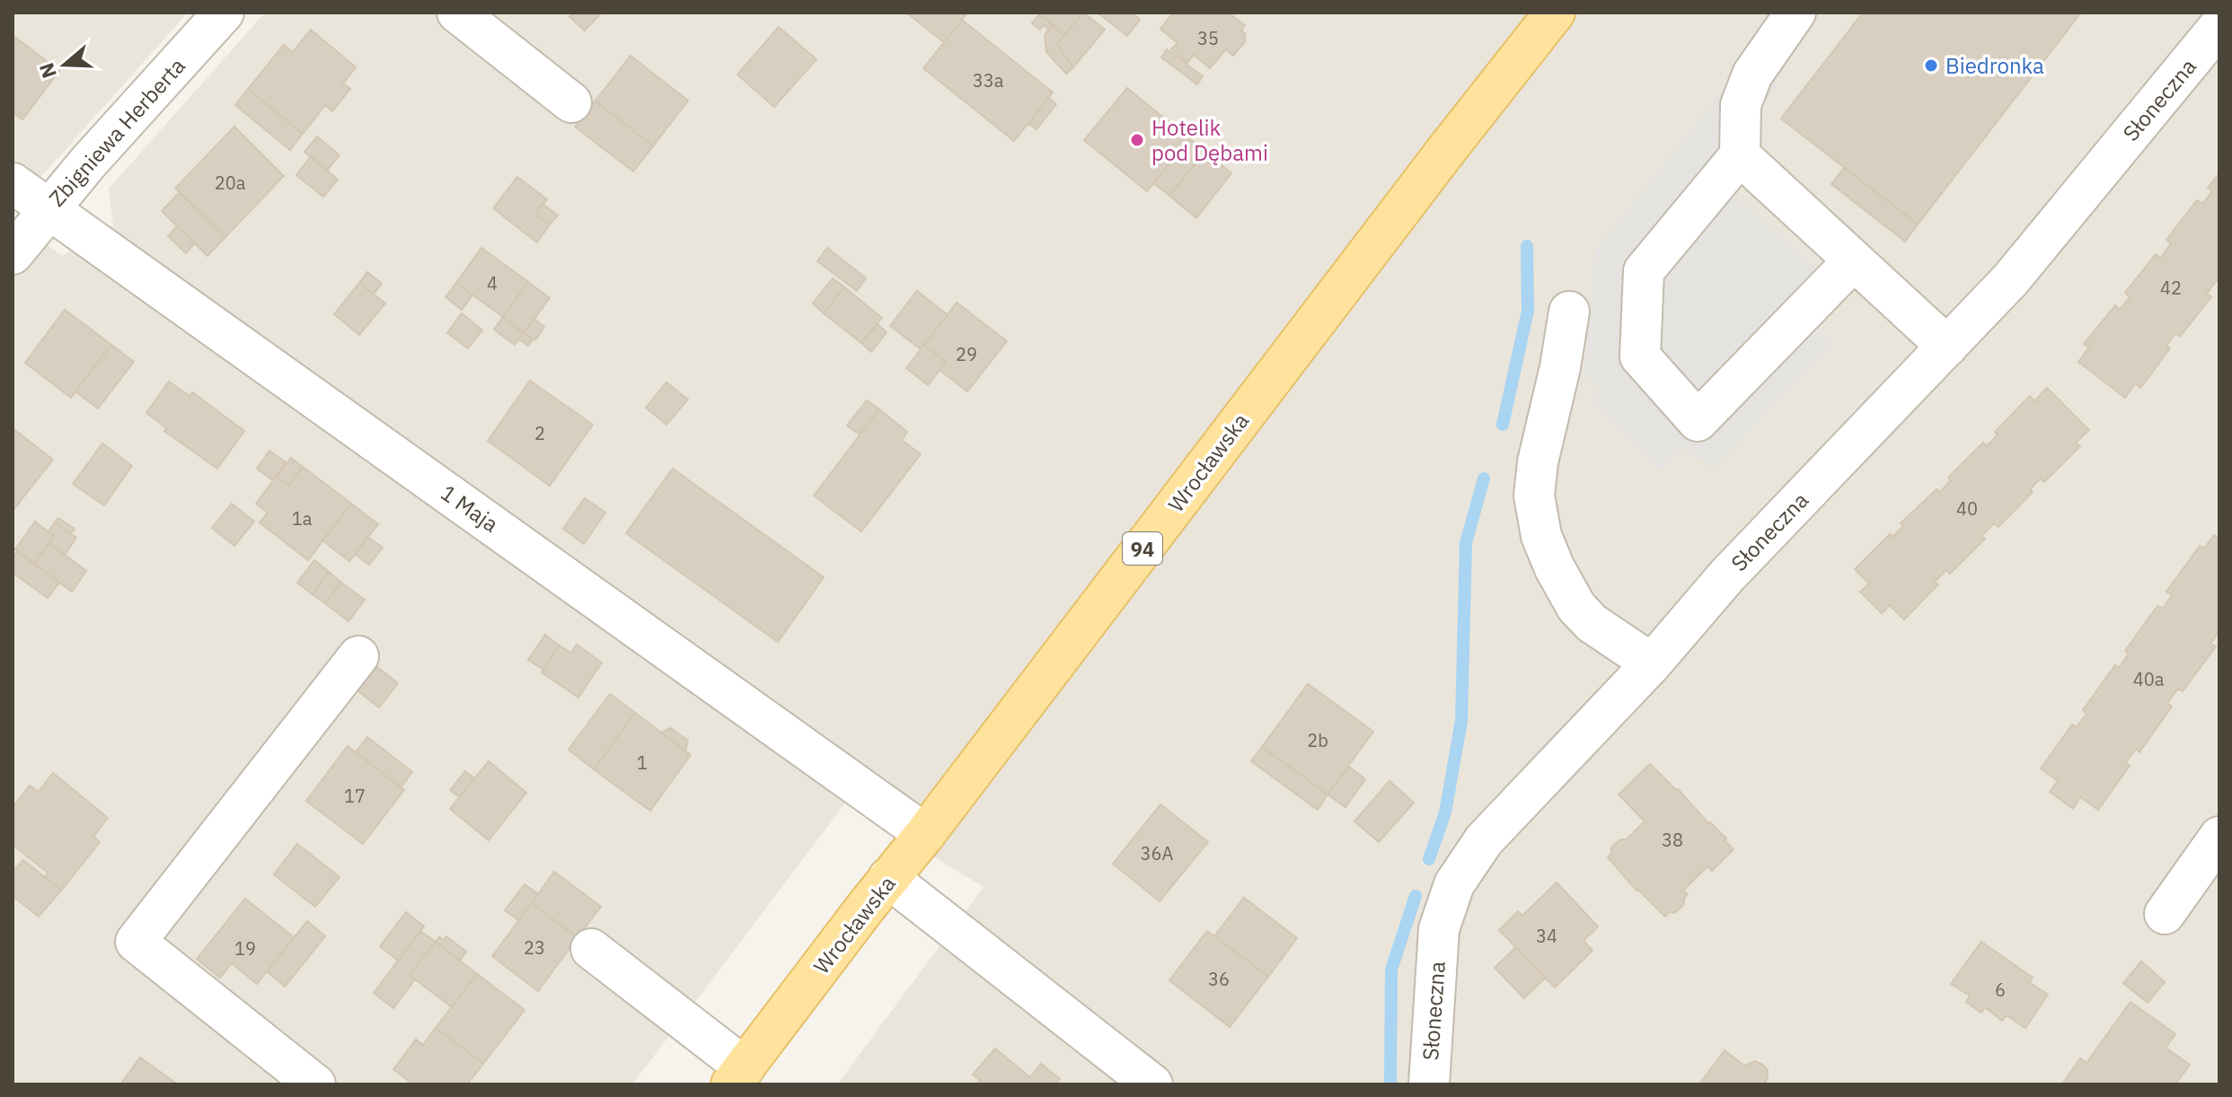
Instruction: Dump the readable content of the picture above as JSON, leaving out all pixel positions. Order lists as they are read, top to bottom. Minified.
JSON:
{"streets":{"main road":["Wrocławska","94"],"street":["Słoneczna","Zbigniewa Herberta","1 Maja"]},"crossings":[["Zbigniewa Herberta","1 Maja"],["Wrocławska","1 Maja"]],"places":["Biedronka","Hotelik pod Dębami"],"house_numbers":["35","33a","20a","4","42","29","2","40","1a","40a","2b","1","17","38","36A","34","23","19","36","6"],"north":"left"}
